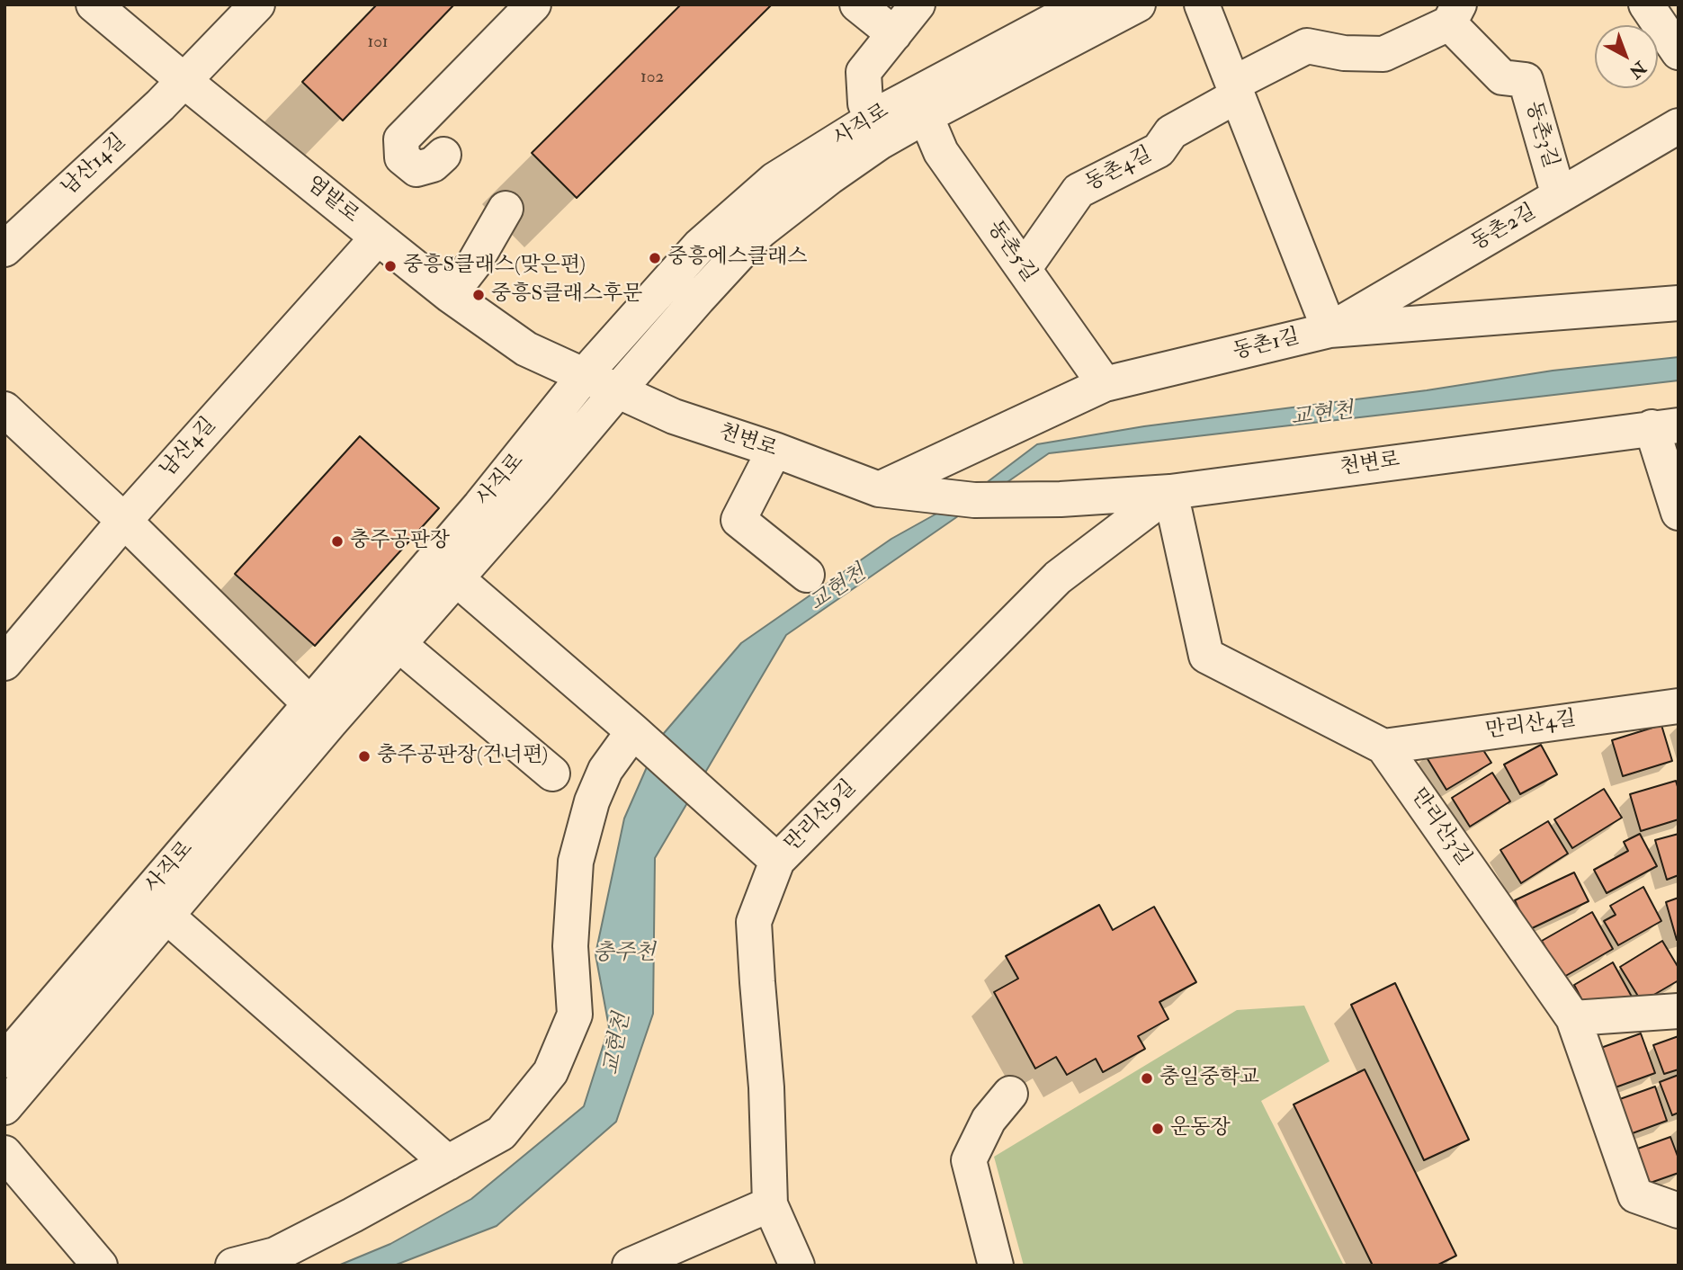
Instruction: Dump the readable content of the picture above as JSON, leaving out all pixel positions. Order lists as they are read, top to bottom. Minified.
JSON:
{"streets":{"street":["사직로","동촌3길","남산14길","동촌4길","염밭로","동촌2길","동촌5길","동촌1길","천변로","남산4길","만리산4길","만리산9길","만리산3길"]},"crossings":[["사직로","염밭로"],["사직로","동촌5길"],["사직로","천변로"],["동촌3길","동촌4길"],["동촌3길","동촌2길"],["남산14길","염밭로"],["동촌4길","동촌5길"],["염밭로","천변로"],["염밭로","남산4길"],["동촌2길","동촌1길"],["동촌5길","동촌1길"],["동촌1길","천변로"],["천변로","만리산9길"],["천변로","만리산3길"],["만리산4길","만리산3길"],["만리산9길","만리산3길"]],"water":["교현천","충주천"],"places":["중흥에스클래스","중흥S클래스(맞은편)","중흥S클래스후문","충주공판장","충주공판장(건너편)","충일중학교","운동장"],"house_numbers":["101","102"],"north":"bottom right"}
